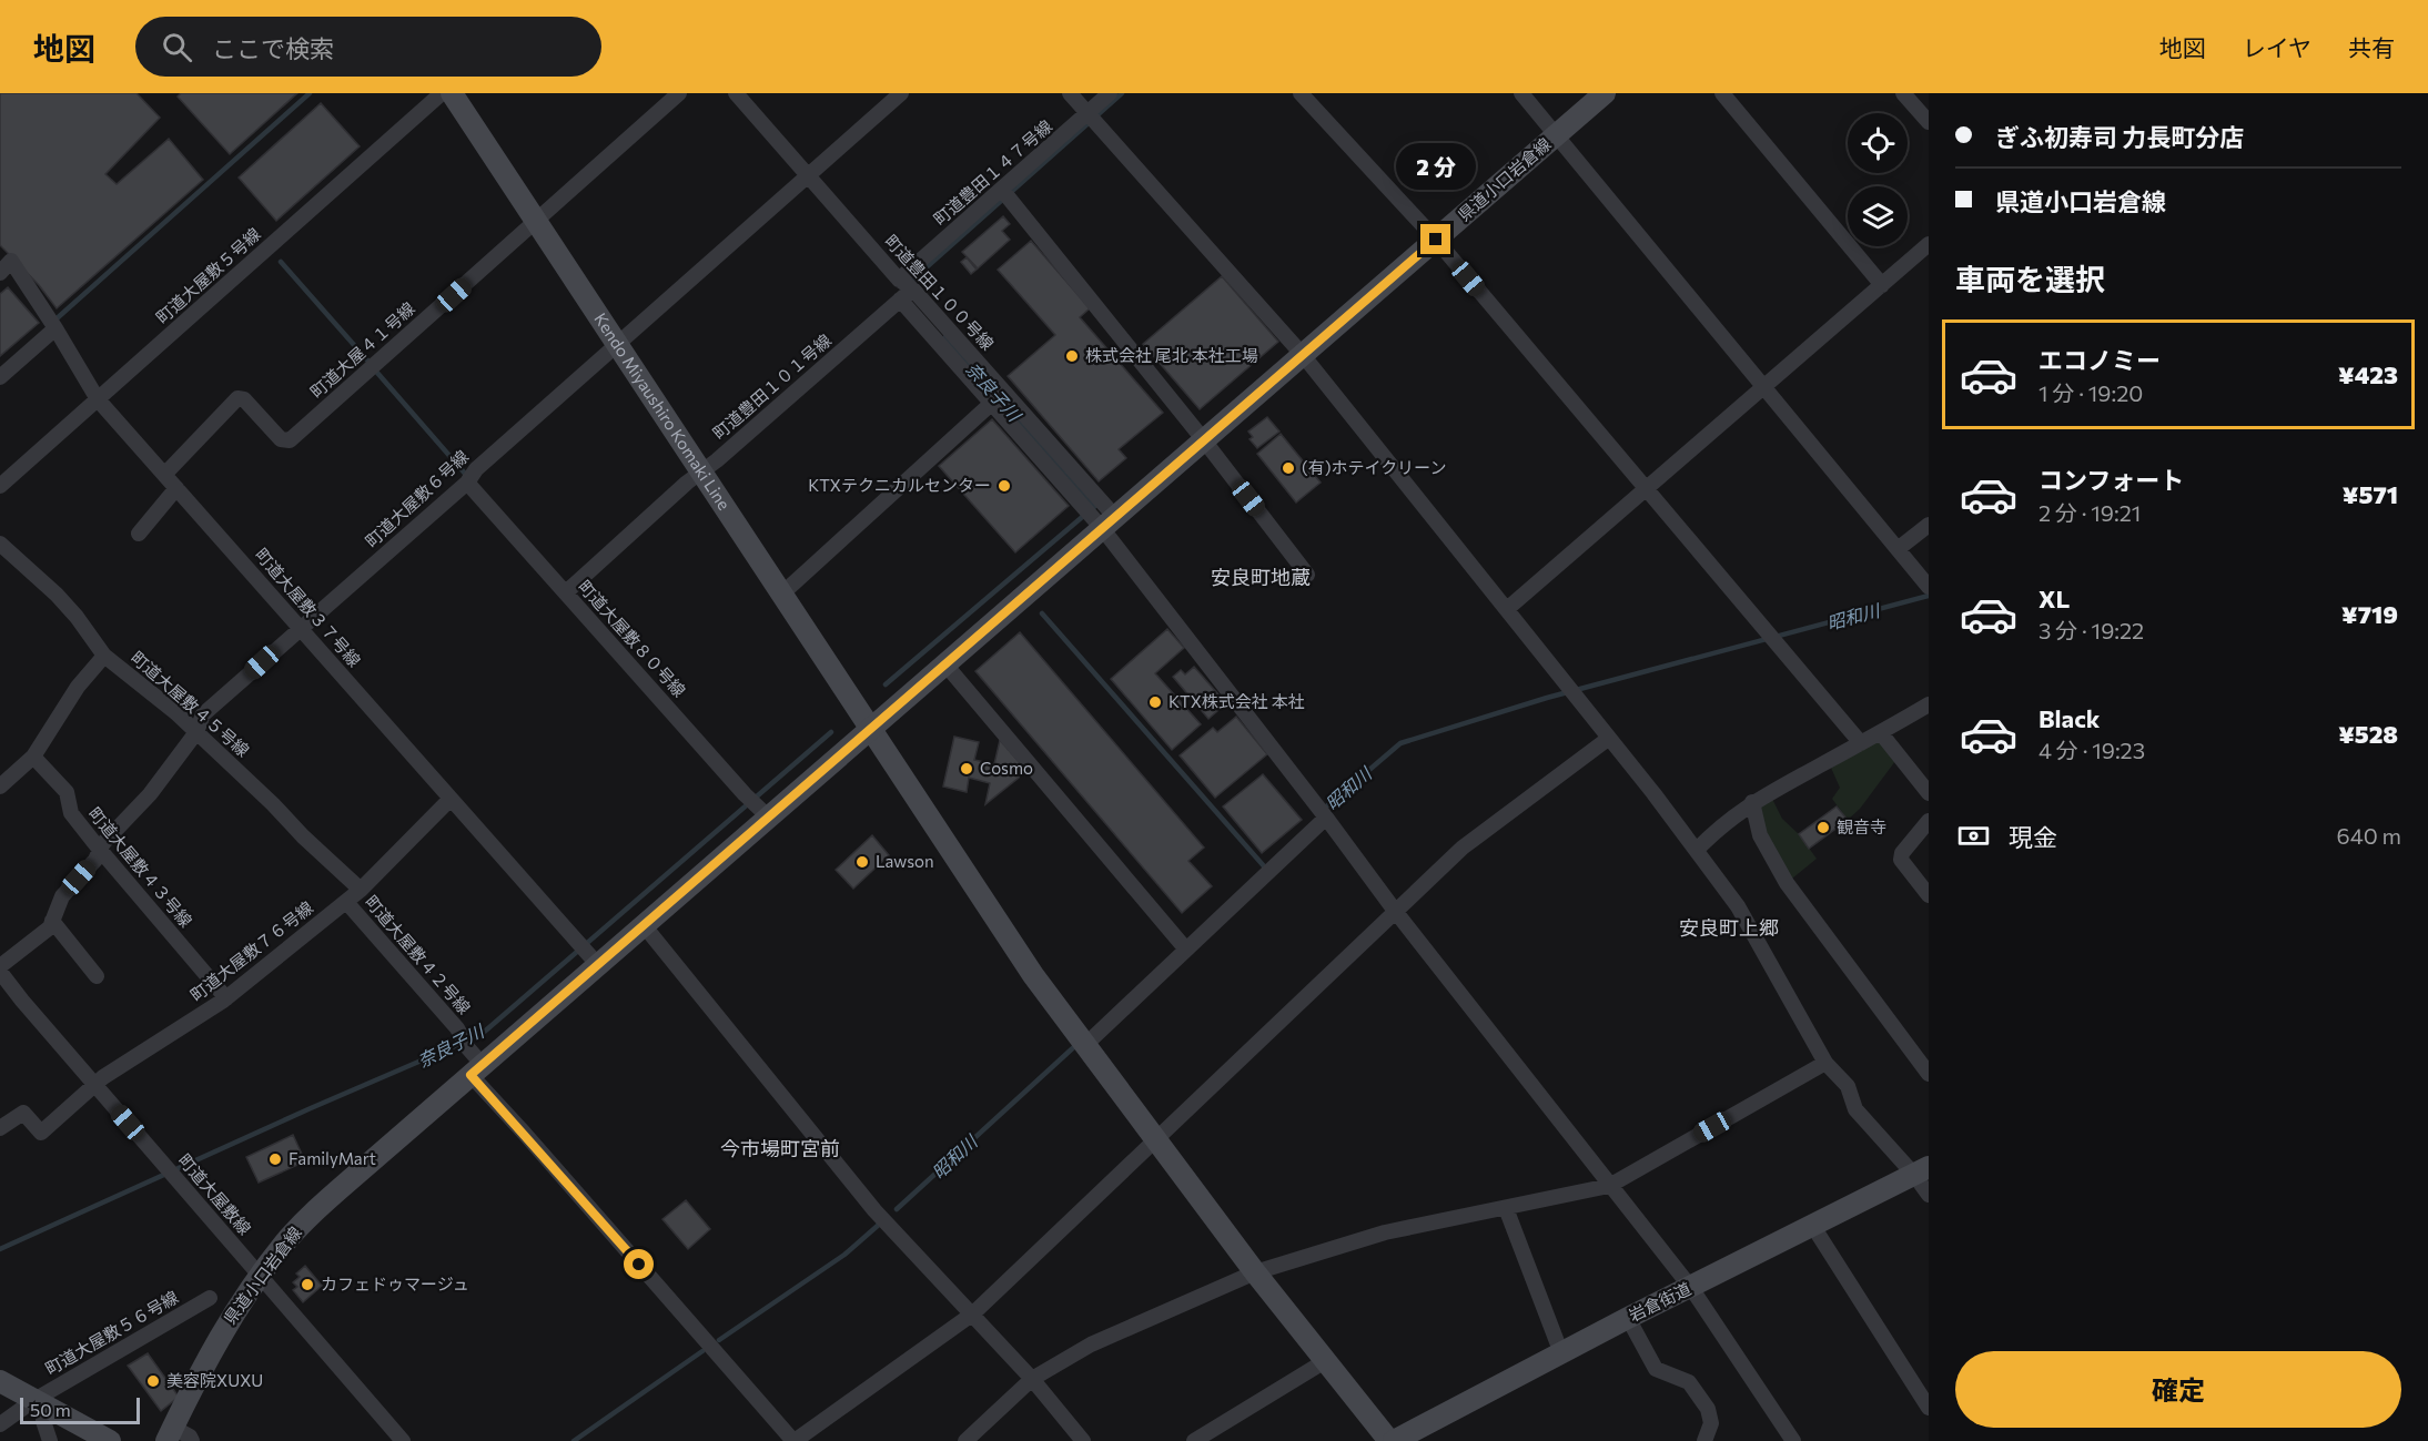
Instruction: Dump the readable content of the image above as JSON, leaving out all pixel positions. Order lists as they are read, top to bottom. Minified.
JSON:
{"streets":{"main road":["県道小口岩倉線","Kendo Miyaushiro Komaki Line","岩倉街道"],"street":["町道豊田１４７号線","町道大屋敷５号線","町道豊田１００号線","町道大屋４１号線","町道豊田１０１号線","町道大屋敷６号線","町道大屋敷３７号線","町道大屋敷８０号線","町道大屋敷４５号線","町道大屋敷４３号線","町道大屋敷７６号線","町道大屋敷４２号線","町道大屋敷線","町道大屋敷５６号線"]},"crossings":[["町道豊田１４７号線","町道豊田１００号線"],["町道豊田１４７号線","町道豊田１０１号線"],["県道小口岩倉線","町道豊田１００号線"],["県道小口岩倉線","Kendo Miyaushiro Komaki Line"],["県道小口岩倉線","町道大屋敷３７号線"],["県道小口岩倉線","町道大屋敷８０号線"],["県道小口岩倉線","町道大屋敷４２号線"],["県道小口岩倉線","町道大屋敷線"],["町道大屋敷５号線","町道大屋敷３７号線"],["町道豊田１００号線","町道豊田１０１号線"],["町道豊田１００号線","町道大屋敷６号線"],["町道大屋４１号線","Kendo Miyaushiro Komaki Line"],["町道大屋４１号線","町道大屋敷３７号線"],["町道豊田１０１号線","Kendo Miyaushiro Komaki Line"],["町道豊田１０１号線","町道大屋敷８０号線"],["Kendo Miyaushiro Komaki Line","町道大屋敷６号線"],["Kendo Miyaushiro Komaki Line","岩倉街道"],["町道大屋敷６号線","町道大屋敷３７号線"],["町道大屋敷６号線","町道大屋敷８０号線"],["町道大屋敷６号線","町道大屋敷４５号線"],["町道大屋敷６号線","町道大屋敷４３号線"],["町道大屋敷３７号線","町道大屋敷７６号線"],["町道大屋敷４５号線","町道大屋敷７６号線"],["町道大屋敷４３号線","町道大屋敷７６号線"],["町道大屋敷７６号線","町道大屋敷４２号線"],["町道大屋敷７６号線","町道大屋敷線"]],"districts":["安良町地蔵","安良町上郷","今市場町宮前"],"water":["奈良子川","昭和川"],"places":["株式会社 尾北 本社工場","(有)ホテイクリーン","KTXテクニカルセンター","KTX株式会社 本社","Cosmo","観音寺","Lawson","FamilyMart","カフェドゥマージュ","美容院XUXU"],"scale_bar":"50 m","page":{"header":"地図","search":"ここで検索","nav":["地図","レイヤ","共有"],"banner":["ぎふ初寿司 力長町分店","県道小口岩倉線"],"bubble":"2 分","heading":"車両を選択","list":[{"name":"エコノミー","note":"1 分 · 19:20","value":"¥423"},{"name":"コンフォート","note":"2 分 · 19:21","value":"¥571"},{"name":"XL","note":"3 分 · 19:22","value":"¥719"},{"name":"Black","note":"4 分 · 19:23","value":"¥528"}],"pay":["現金","640 m"],"buttons":"確定","scale":"50 m"}}
